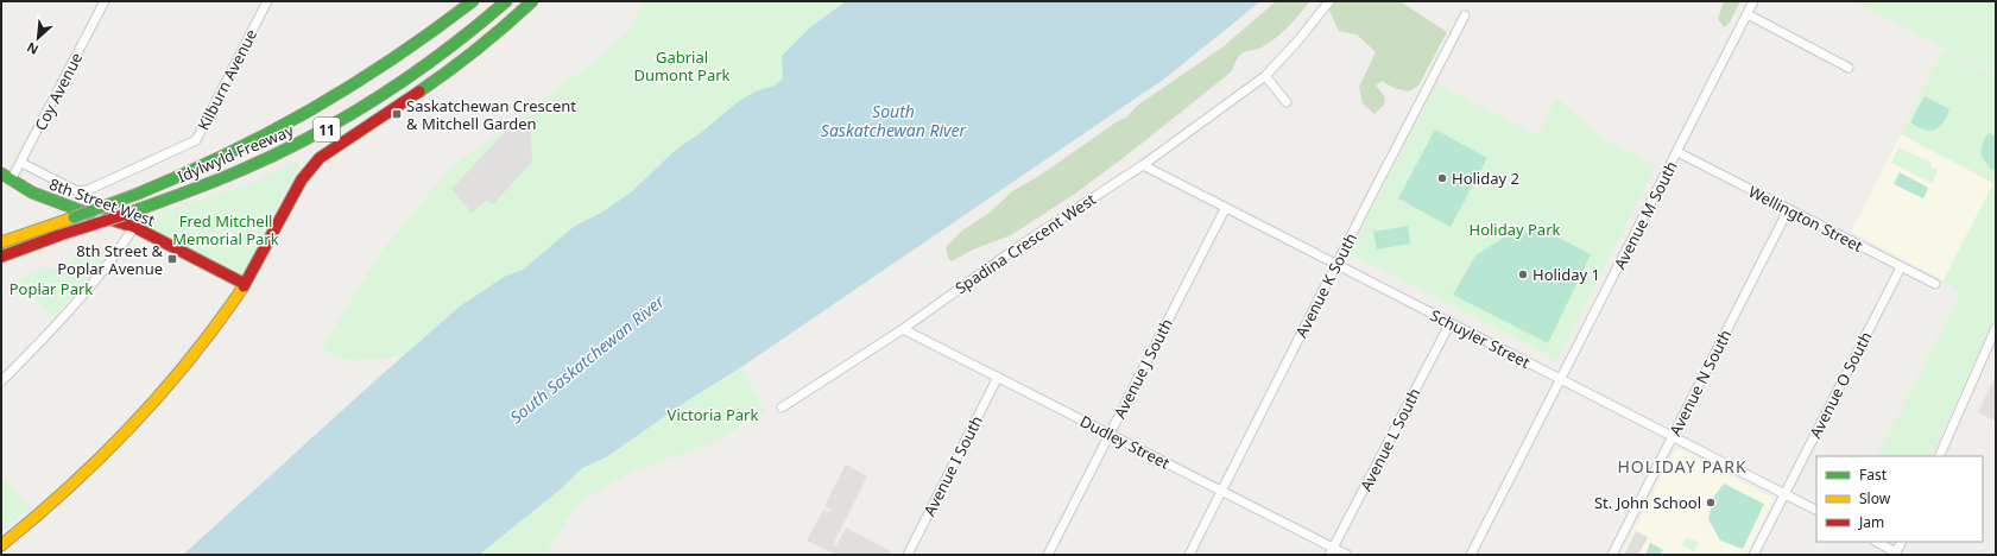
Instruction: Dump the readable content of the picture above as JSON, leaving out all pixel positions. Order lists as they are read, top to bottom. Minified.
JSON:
{"streets":{"main road":["11","Idylwyld Freeway","8th Street West"],"street":["Kilburn Avenue","Coy Avenue","Avenue M South","Wellington Street","Spadina Crescent West","Avenue K South","Schuyler Street","Avenue J South","Avenue N South","Avenue O South","Avenue L South","Dudley Street","Avenue I South"]},"crossings":[["Kilburn Avenue","Coy Avenue"],["Coy Avenue","8th Street West"],["Avenue M South","Wellington Street"],["Avenue M South","Schuyler Street"],["Wellington Street","Avenue N South"],["Wellington Street","Avenue O South"],["Spadina Crescent West","Schuyler Street"],["Spadina Crescent West","Dudley Street"],["Avenue K South","Schuyler Street"],["Avenue K South","Dudley Street"],["Schuyler Street","Avenue J South"],["Schuyler Street","Avenue N South"],["Schuyler Street","Avenue O South"],["Schuyler Street","Avenue L South"],["Avenue J South","Dudley Street"],["Avenue L South","Dudley Street"],["Dudley Street","Avenue I South"]],"districts":["HOLIDAY PARK"],"water":["South Saskatchewan River"],"parks":["Gabrial Dumont Park","Fred Mitchell Memorial Park","Holiday Park","Poplar Park","Victoria Park"],"places":{"transit":["Saskatchewan Crescent & Mitchell Garden","8th Street & Poplar Avenue"],"other":["Holiday 2","Holiday 1","St. John School"]},"legend":["Fast","Slow","Jam"],"north":"bottom left"}
